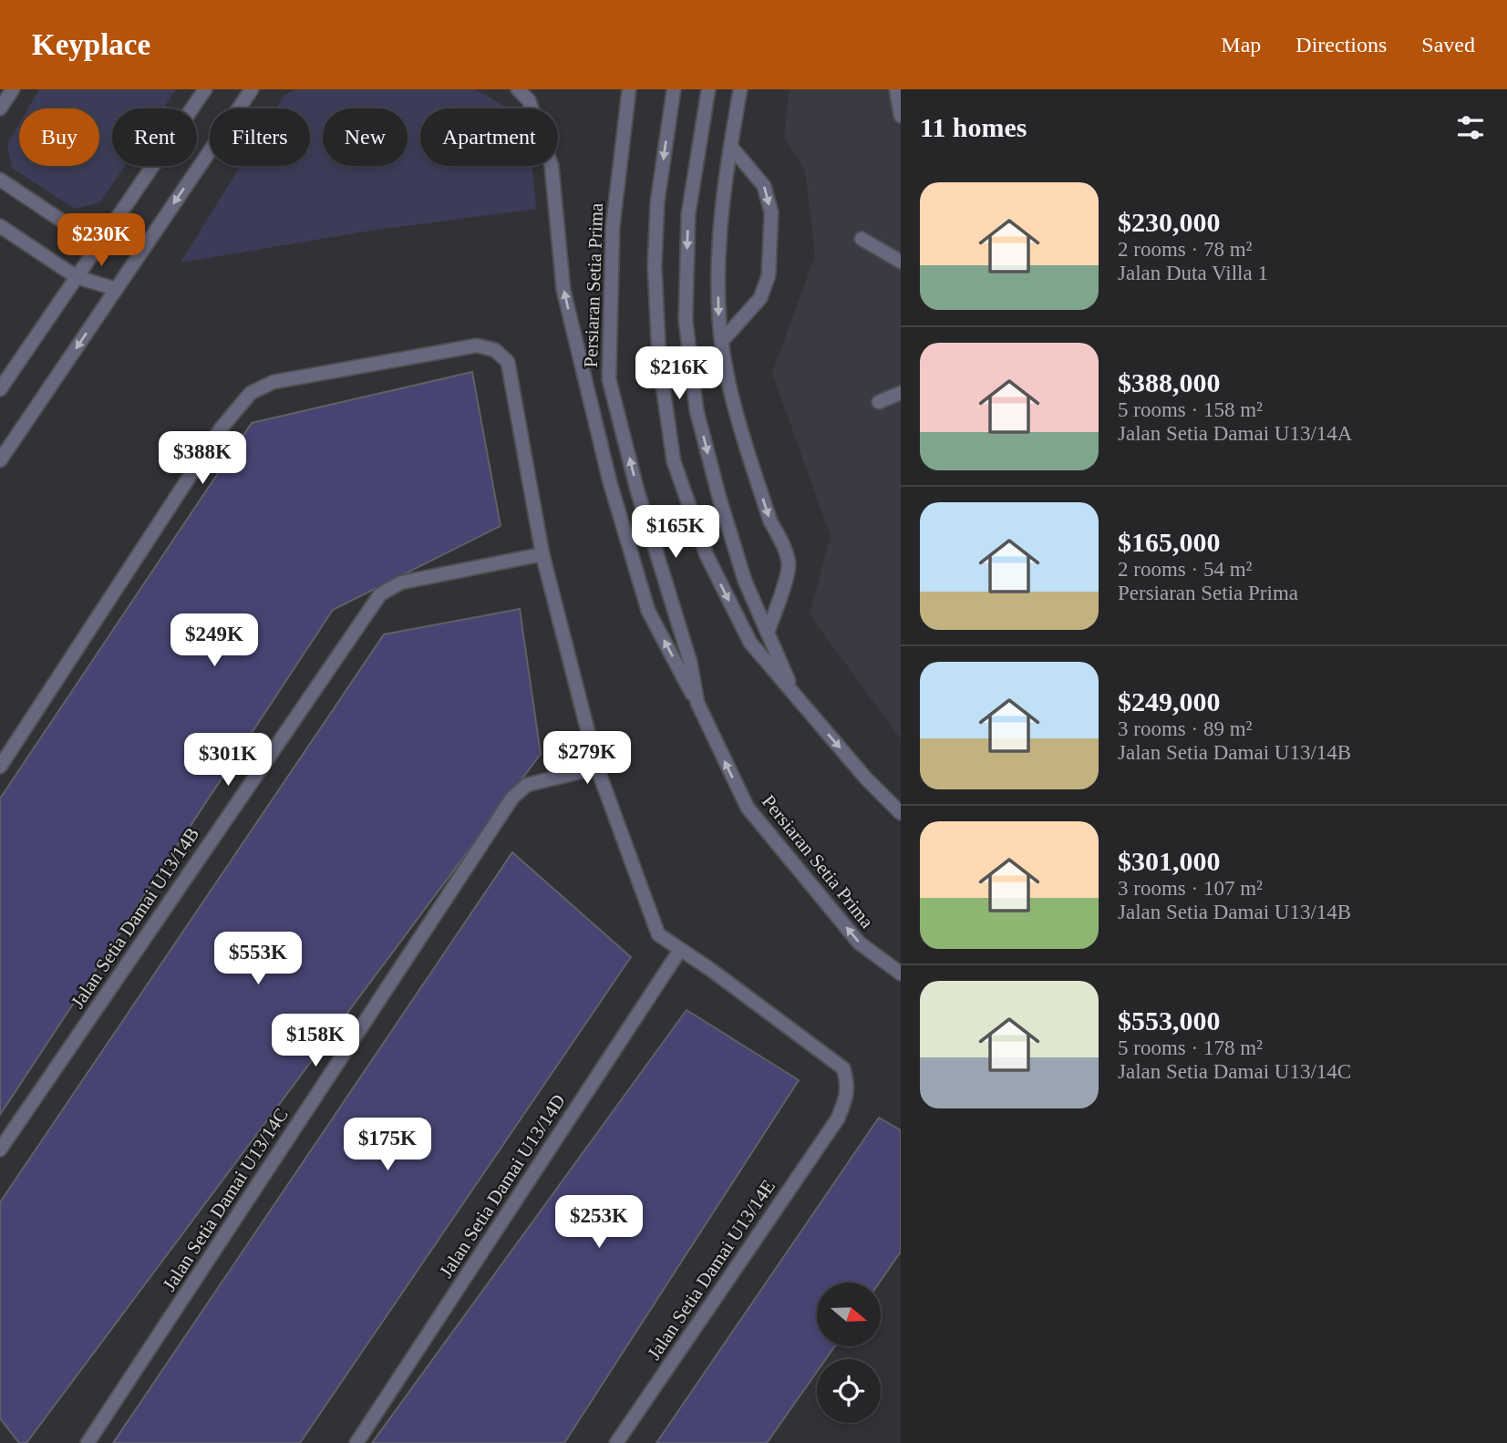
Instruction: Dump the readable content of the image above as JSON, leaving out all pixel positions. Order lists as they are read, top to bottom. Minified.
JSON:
{"streets":{"street":["Persiaran Setia Prima","Jalan Setia Damai U13/14B","Jalan Setia Damai U13/14D","Jalan Setia Damai U13/14C","Jalan Setia Damai U13/14E"]},"crossings":[["Jalan Setia Damai U13/14B","Jalan Setia Damai U13/14E"],["Jalan Setia Damai U13/14D","Jalan Setia Damai U13/14E"],["Jalan Setia Damai U13/14C","Jalan Setia Damai U13/14E"]],"north":"right","page":{"header":"Keyplace","nav":["Map","Directions","Saved"],"heading":"11 homes","chip":["Buy","Rent","Filters","New","Apartment"],"list":[{"name":"$230,000","note":"2 rooms · 78 m² · Jalan Duta Villa 1"},{"name":"$388,000","note":"5 rooms · 158 m² · Jalan Setia Damai U13/14A"},{"name":"$165,000","note":"2 rooms · 54 m² · Persiaran Setia Prima"},{"name":"$249,000","note":"3 rooms · 89 m² · Jalan Setia Damai U13/14B"},{"name":"$301,000","note":"3 rooms · 107 m² · Jalan Setia Damai U13/14B"},{"name":"$553,000","note":"5 rooms · 178 m² · Jalan Setia Damai U13/14C"}],"price":["$230K","$216K","$388K","$165K","$249K","$279K","$301K","$553K","$158K","$175K","$253K"]}}
